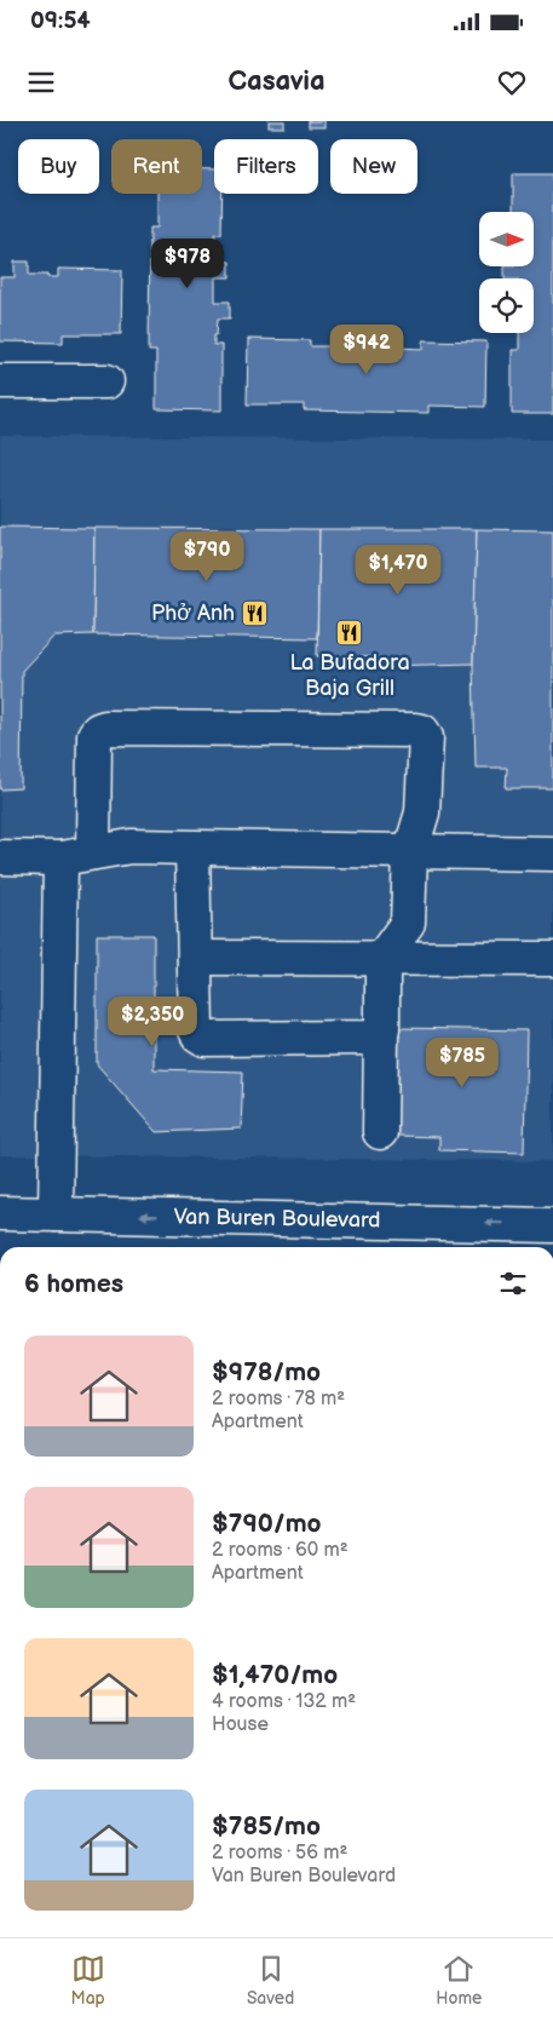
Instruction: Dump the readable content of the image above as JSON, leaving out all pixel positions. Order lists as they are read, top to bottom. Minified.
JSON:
{"streets":{"main road":["Van Buren Boulevard"]},"places":{"restaurant":["Phở Anh","La Bufadora Baja Grill"]},"north":"right","page":{"status":"09:54","header":"Casavia","chip":["Buy","Rent","Filters","New"],"price":["$978","$942","$790","$1,470","$2,350","$785"],"heading":"6 homes","list":[{"name":"$978/mo","note":"2 rooms · 78 m² · Apartment"},{"name":"$790/mo","note":"2 rooms · 60 m² · Apartment"},{"name":"$1,470/mo","note":"4 rooms · 132 m² · House"},{"name":"$785/mo","note":"2 rooms · 56 m² · Van Buren Boulevard"}],"tabs":["Map","Saved","Home"]}}
